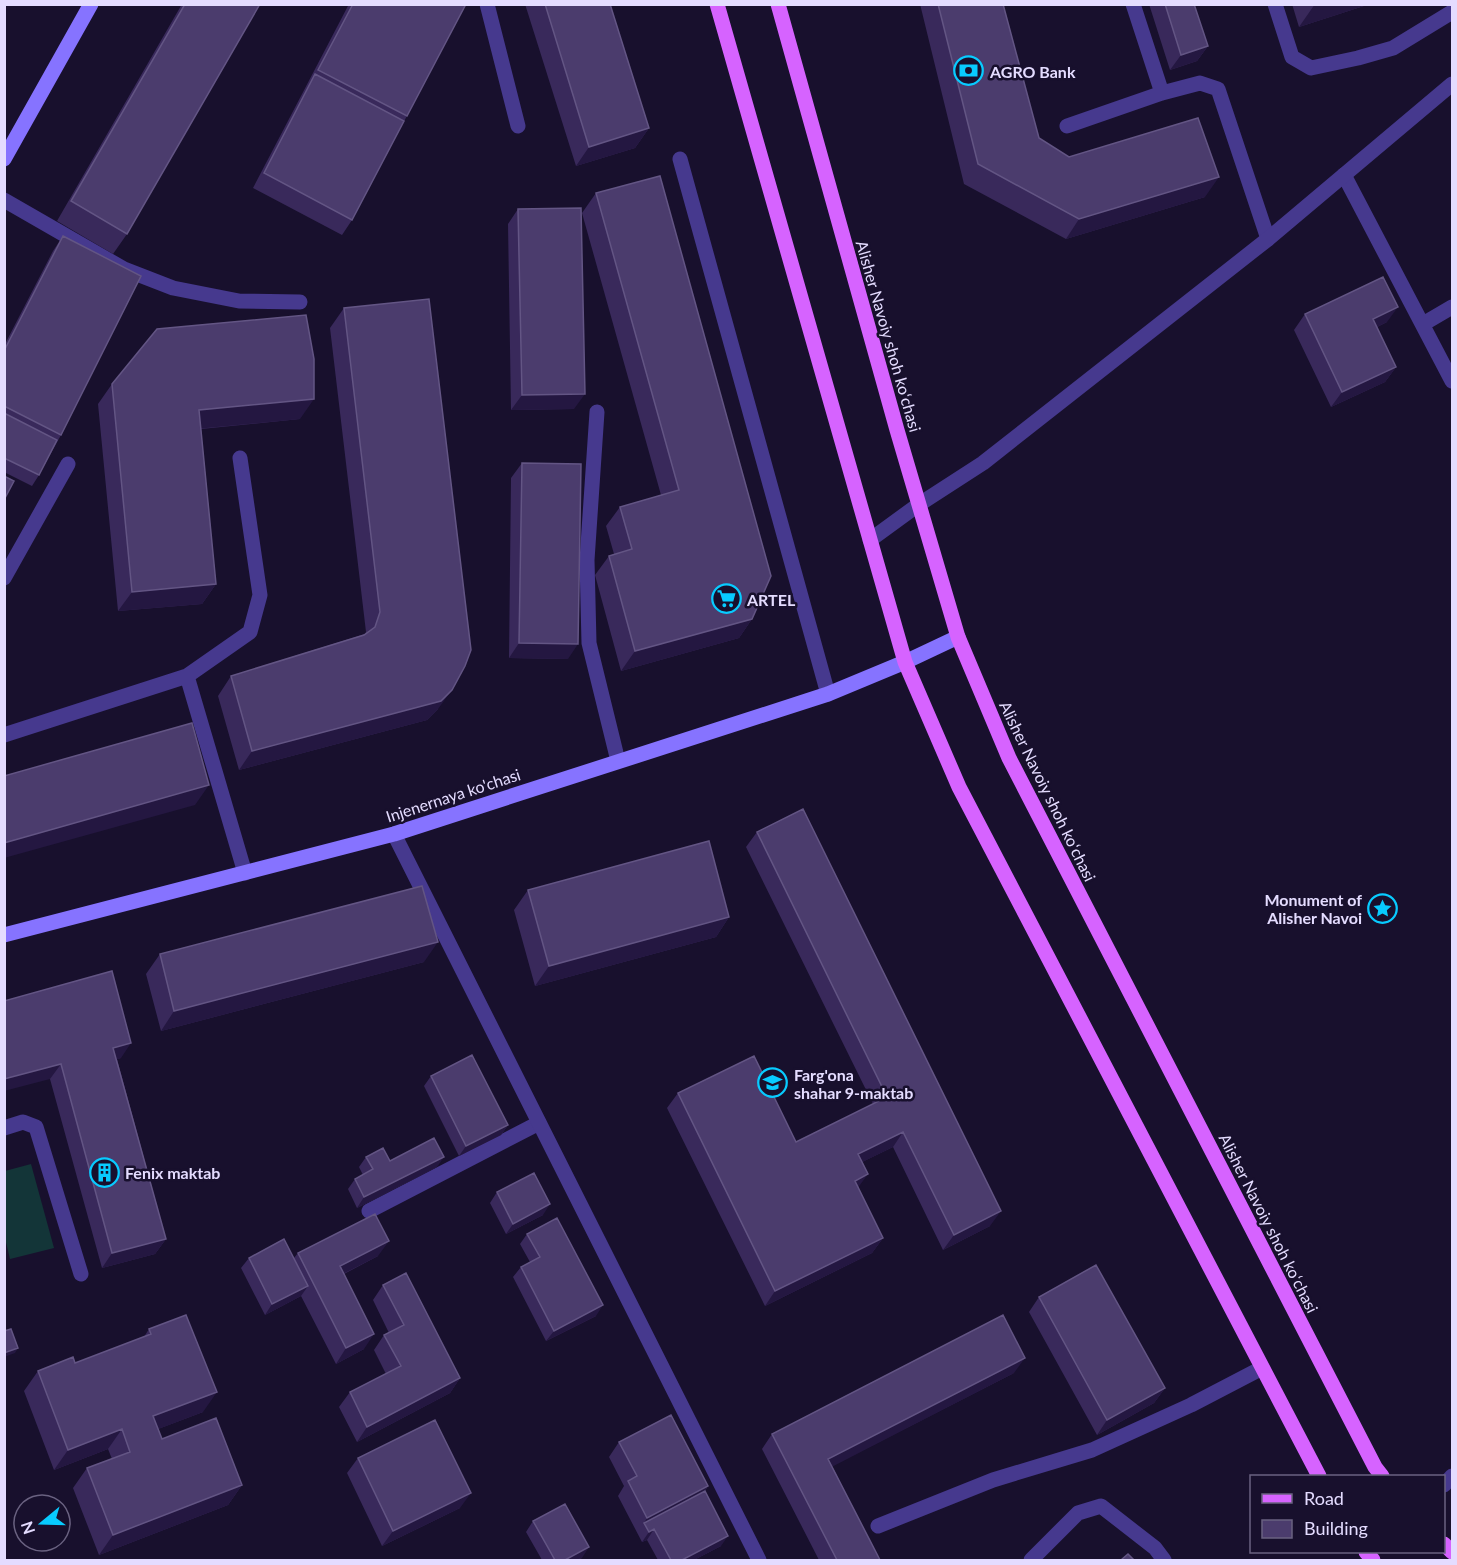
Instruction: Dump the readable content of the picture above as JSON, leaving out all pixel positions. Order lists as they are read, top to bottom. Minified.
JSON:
{"streets":{"main road":["Alisher Navoiy shoh koʻchasi"],"street":["Injenernaya ko'chasi"]},"crossings":[["Alisher Navoiy shoh koʻchasi","Injenernaya ko'chasi"]],"places":{"bank":["AGRO Bank"],"supermarket":["ARTEL"],"place":["Monument of Alisher Navoi"],"school or university":["Farg'ona shahar 9-maktab"],"building":["Fenix maktab"]},"legend":["Road","Building"],"north":"left"}
